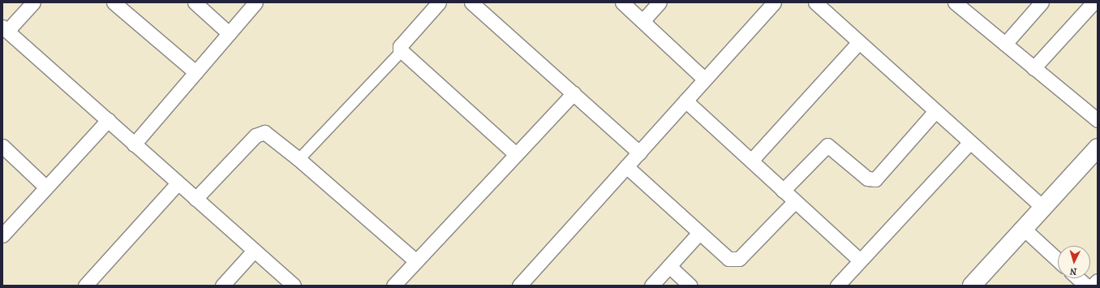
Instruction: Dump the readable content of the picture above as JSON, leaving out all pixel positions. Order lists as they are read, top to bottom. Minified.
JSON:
{"north":"bottom"}
